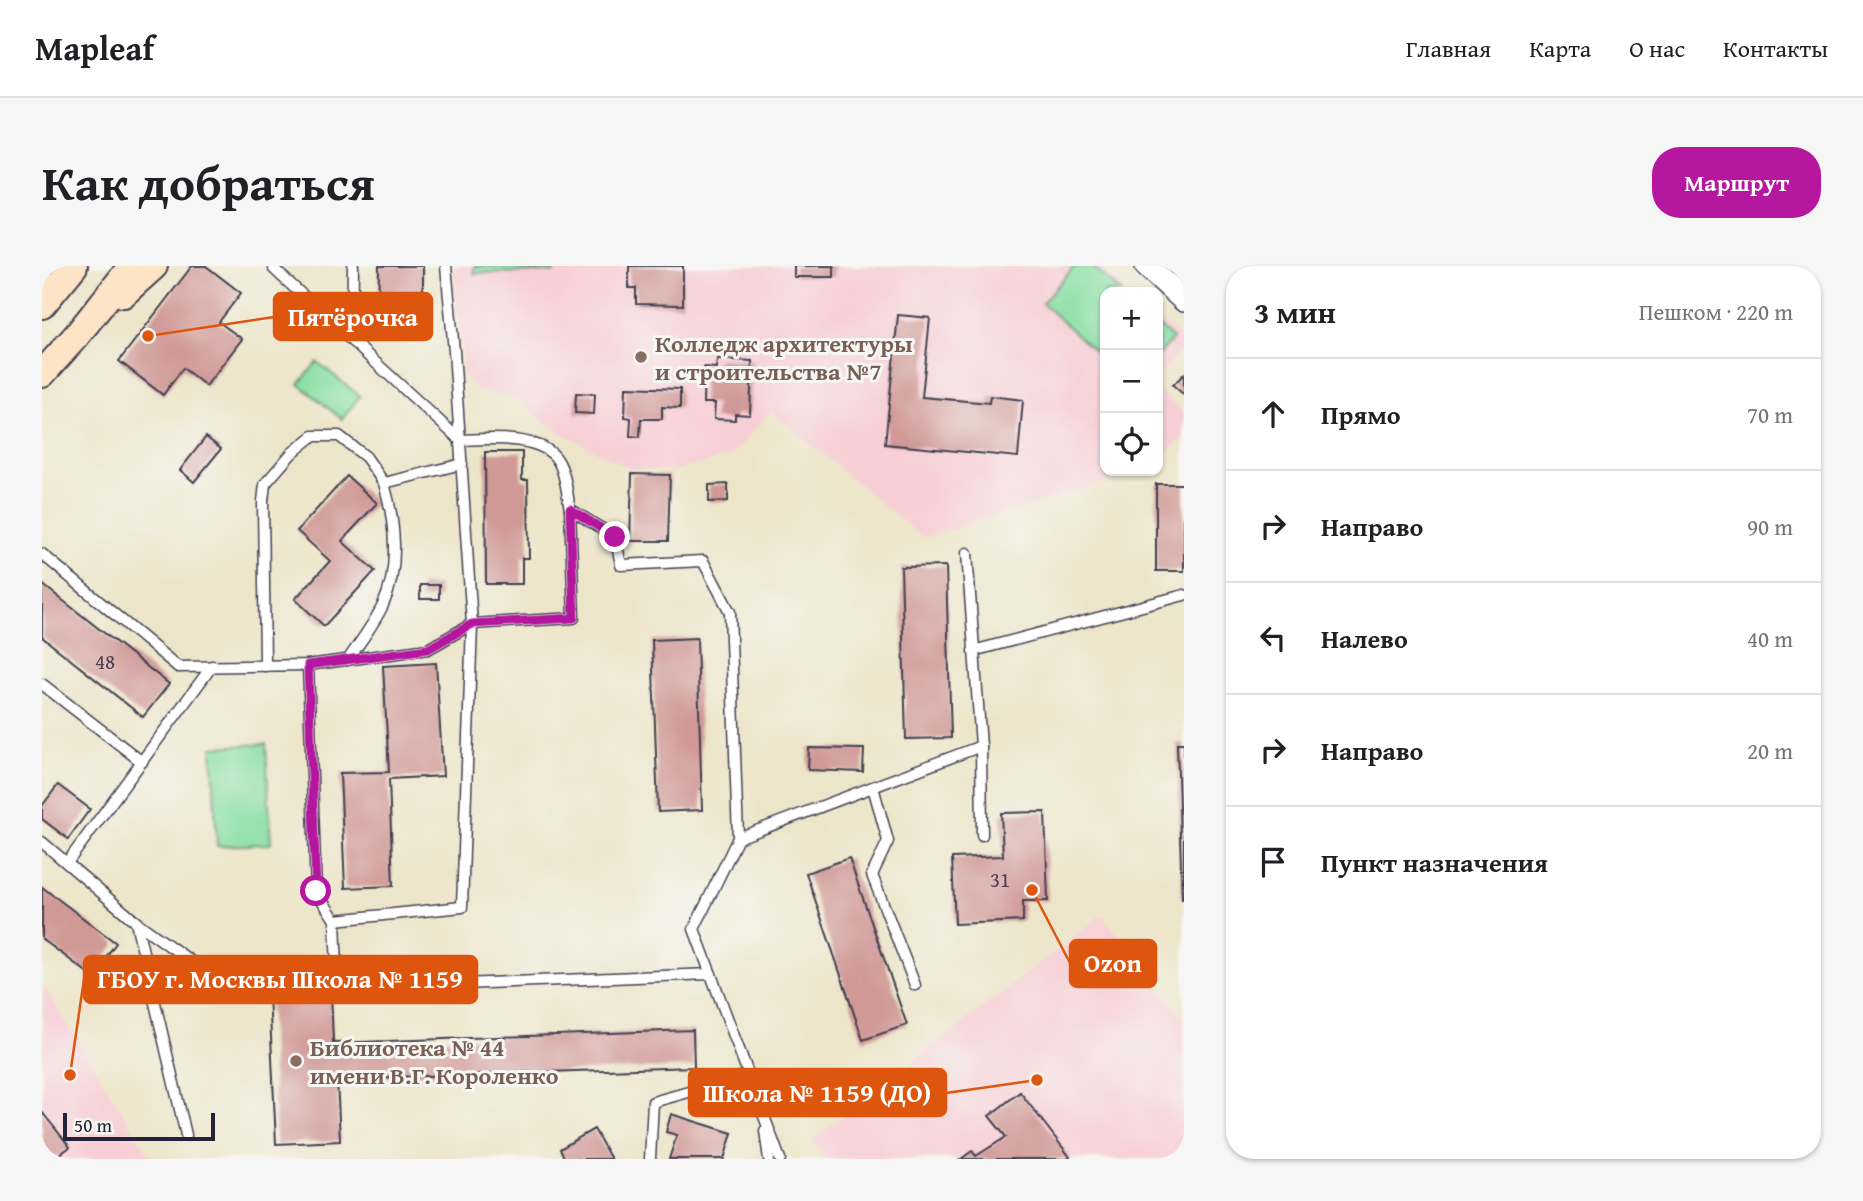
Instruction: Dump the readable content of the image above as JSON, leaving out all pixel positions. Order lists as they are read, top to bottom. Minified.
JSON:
{"places":["Пятёрочка","Колледж архитектуры и строительства №7","Ozon","Библиотека № 44 имени В.Г. Короленко","ГБОУ г. Москвы Школа № 1159","Школа № 1159 (ДО)"],"house_numbers":["48","31"],"scale_bar":"50 m","page":{"header":"Mapleaf","nav":["Главная","Карта","О нас","Контакты"],"title":"Как добраться","buttons":"Маршрут","heading":["3 мин","Пешком · 220 m"],"map_buttons":["+","−"],"list":[["Прямо","70 m"],["Направо","90 m"],["Налево","40 m"],["Направо","20 m"],"Пункт назначения"],"scale":"50 m"}}
